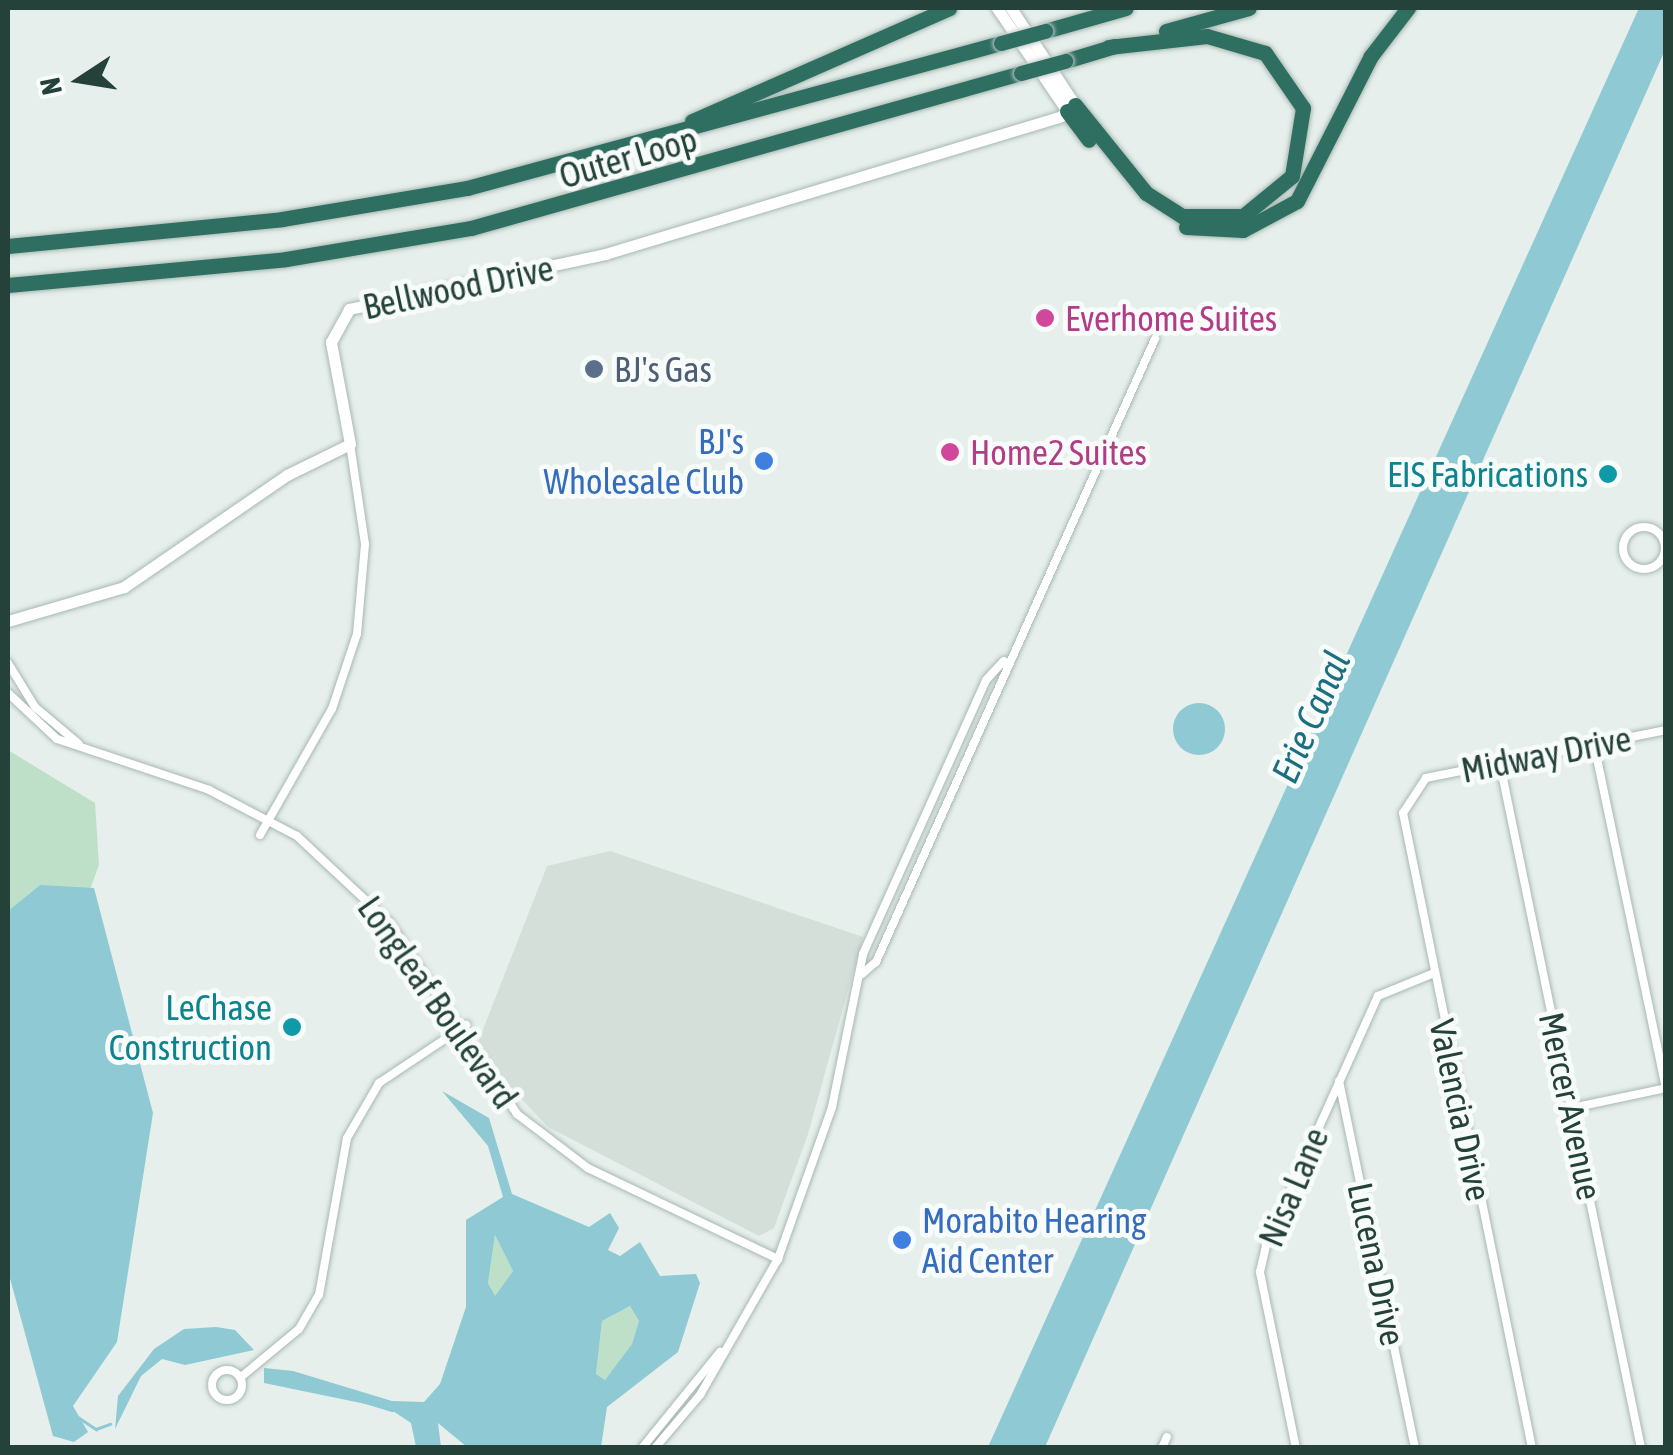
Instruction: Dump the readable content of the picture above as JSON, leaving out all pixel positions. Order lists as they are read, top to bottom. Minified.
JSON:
{"streets":{"highway":["Outer Loop"],"street":["Bellwood Drive","Midway Drive","Longleaf Boulevard","Mercer Avenue","Valencia Drive","Nisa Lane","Lucena Drive"]},"crossings":[["Midway Drive","Mercer Avenue"],["Midway Drive","Valencia Drive"],["Valencia Drive","Nisa Lane"],["Nisa Lane","Lucena Drive"]],"water":["Erie Canal"],"places":["Everhome Suites","BJ's Gas","Home2 Suites","BJ's Wholesale Club","EIS Fabrications","LeChase Construction","Morabito Hearing Aid Center"],"north":"left"}
